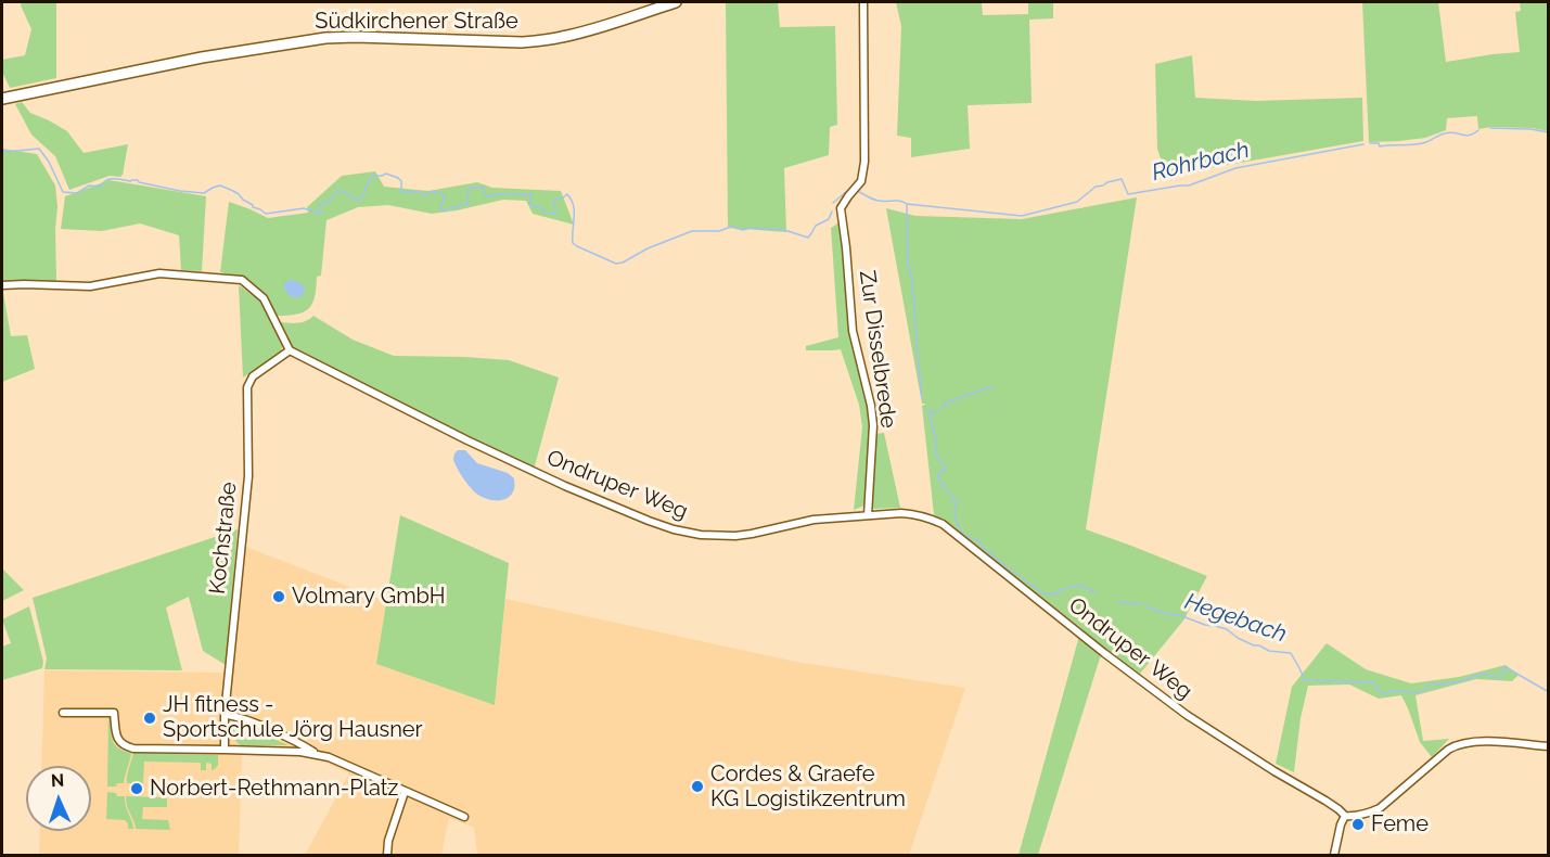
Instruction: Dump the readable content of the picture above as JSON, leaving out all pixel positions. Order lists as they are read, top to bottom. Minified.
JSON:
{"streets":{"street":["Südkirchener Straße","Zur Disselbrede","Ondruper Weg","Kochstraße"]},"crossings":[["Zur Disselbrede","Ondruper Weg"],["Ondruper Weg","Kochstraße"]],"water":["Rohrbach","Hegebach"],"places":["Volmary GmbH","JH fitness - Sportschule Jörg Hausner","Cordes & Graefe KG Logistikzentrum","Norbert-Rethmann-Platz","Feme"],"north":"top"}
